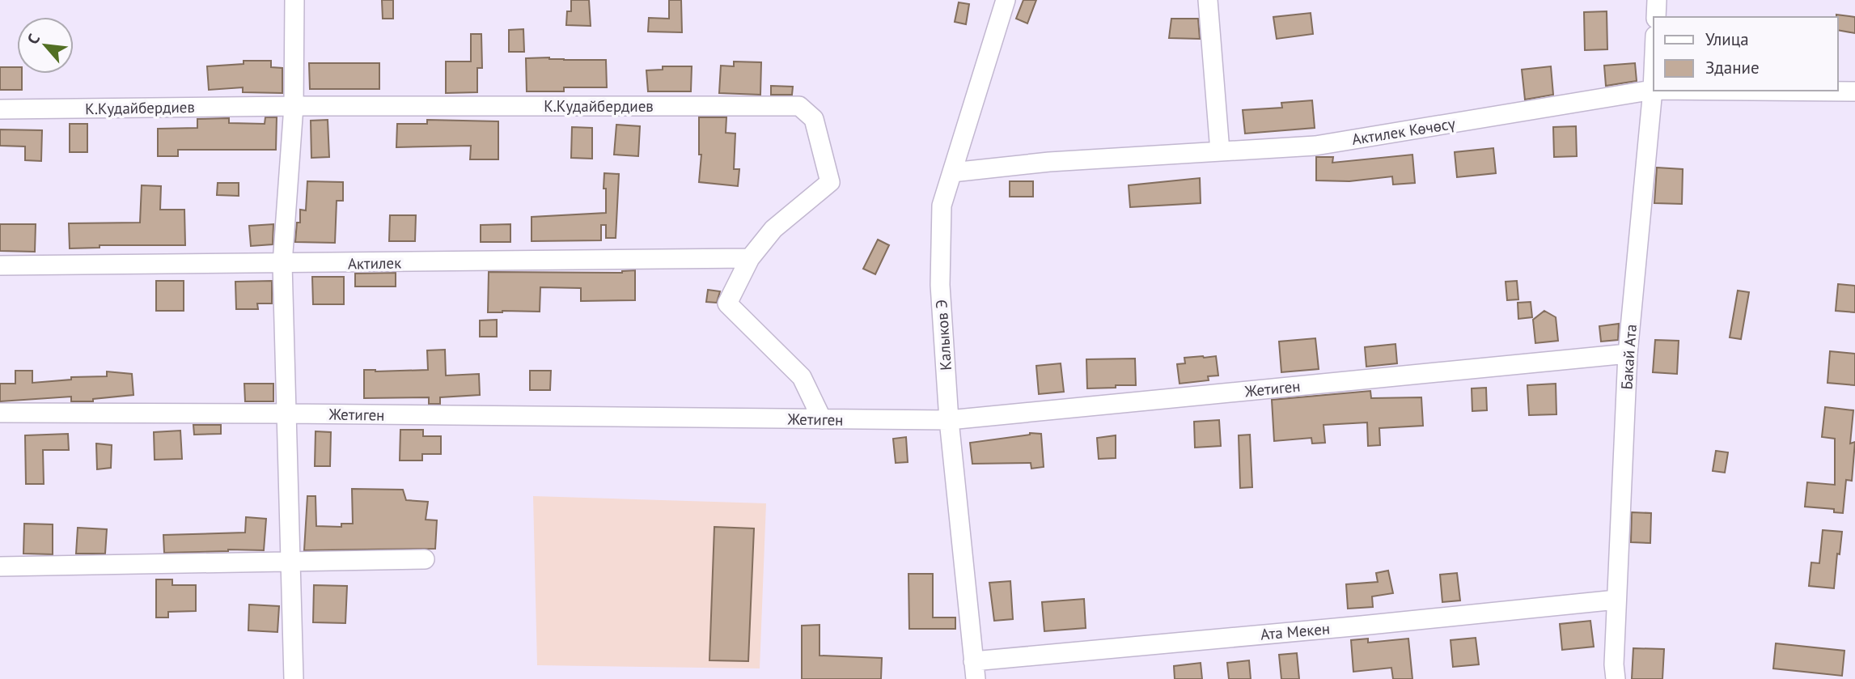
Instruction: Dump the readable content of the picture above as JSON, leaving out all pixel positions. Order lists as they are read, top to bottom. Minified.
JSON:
{"streets":{"street":["К.Кудайбердиев","Актилек Көчөсү","Актилек","Калыков Э","Бакай Ата","Жетиген","Ата Мекен"]},"crossings":[["К.Кудайбердиев","Актилек"],["К.Кудайбердиев","Жетиген"],["Актилек Көчөсү","Калыков Э"],["Актилек Көчөсү","Бакай Ата"],["Калыков Э","Жетиген"],["Калыков Э","Ата Мекен"],["Бакай Ата","Жетиген"],["Бакай Ата","Ата Мекен"]],"legend":["Улица","Здание"],"north":"top left"}
